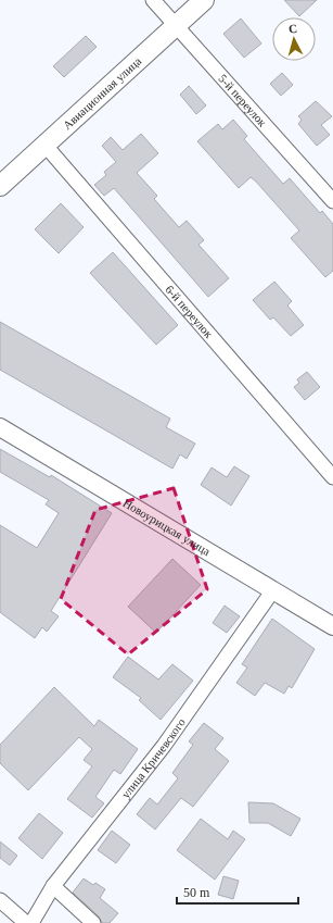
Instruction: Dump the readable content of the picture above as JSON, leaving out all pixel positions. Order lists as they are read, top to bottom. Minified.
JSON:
{"streets":{"main road":["Авиационная улица"],"street":["5-й переулок","6-й переулок","Новоурицкая улица","улица Кричевского"]},"crossings":[["Авиационная улица","5-й переулок"],["Авиационная улица","6-й переулок"],["Новоурицкая улица","улица Кричевского"]],"scale_bar":"50 m","north":"top"}
